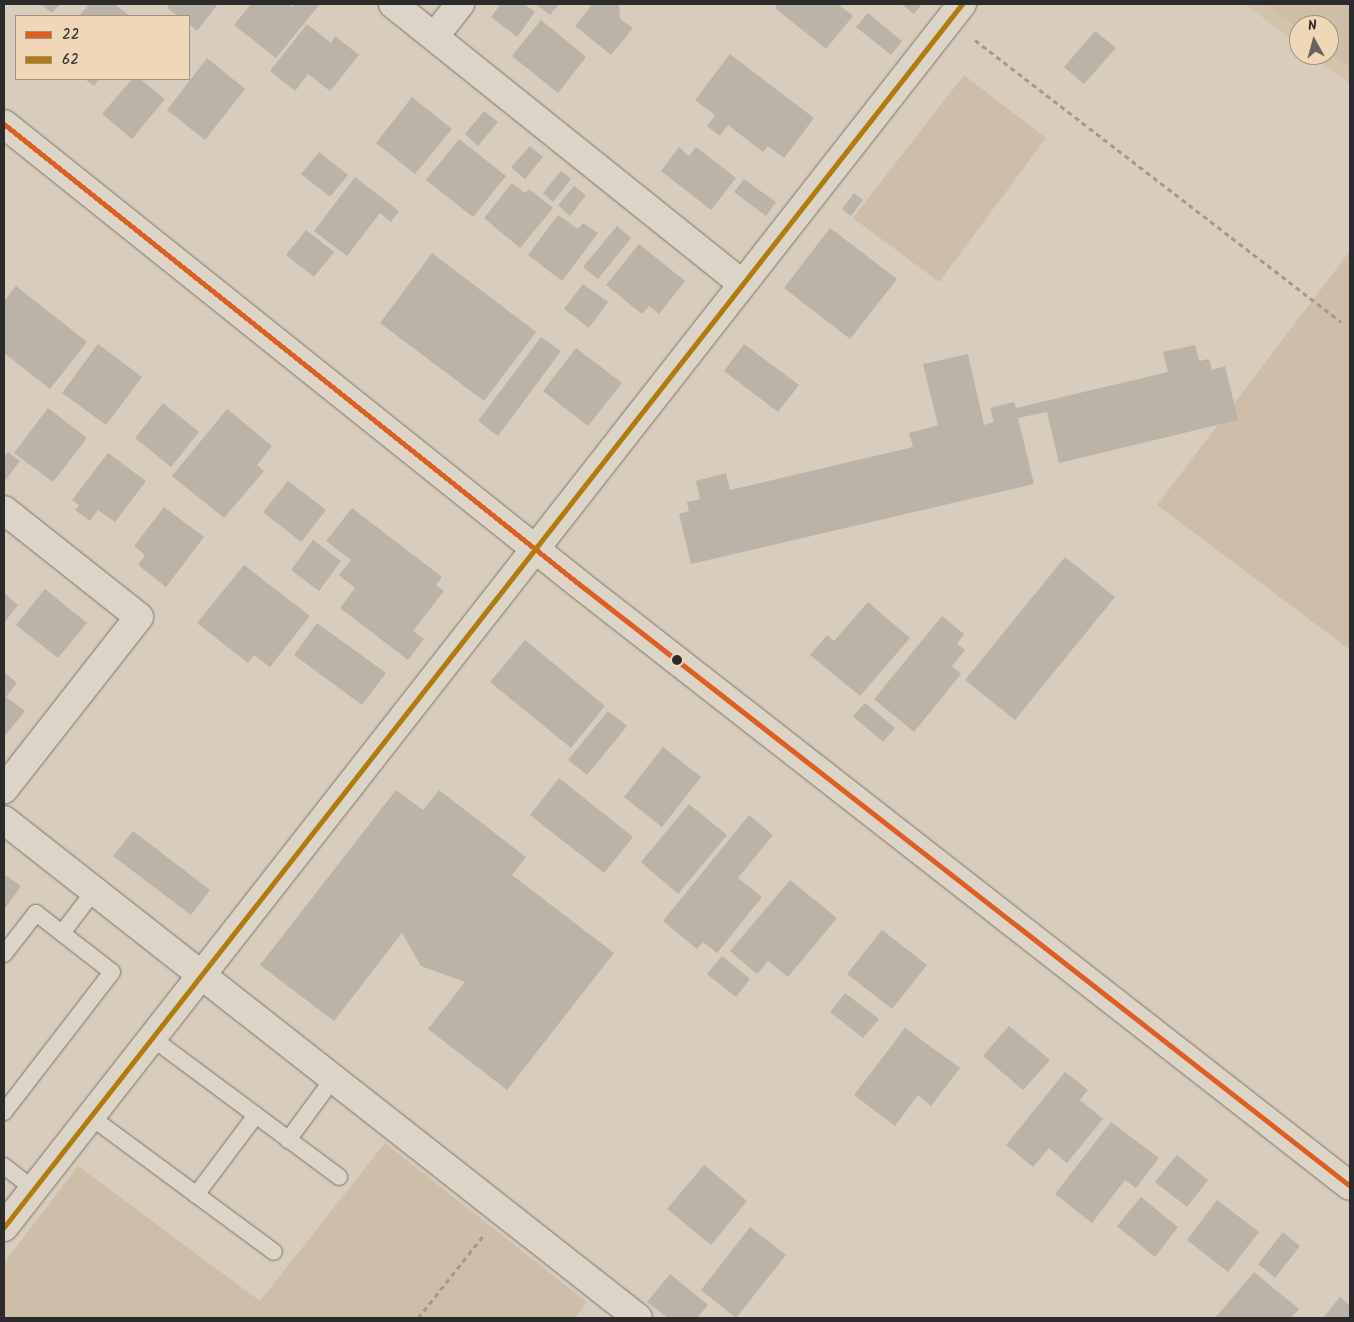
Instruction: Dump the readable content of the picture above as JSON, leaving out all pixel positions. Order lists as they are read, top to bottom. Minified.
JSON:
{"lines":["transit line 62","transit line 22"],"legend":["22","62"],"north":"top"}
